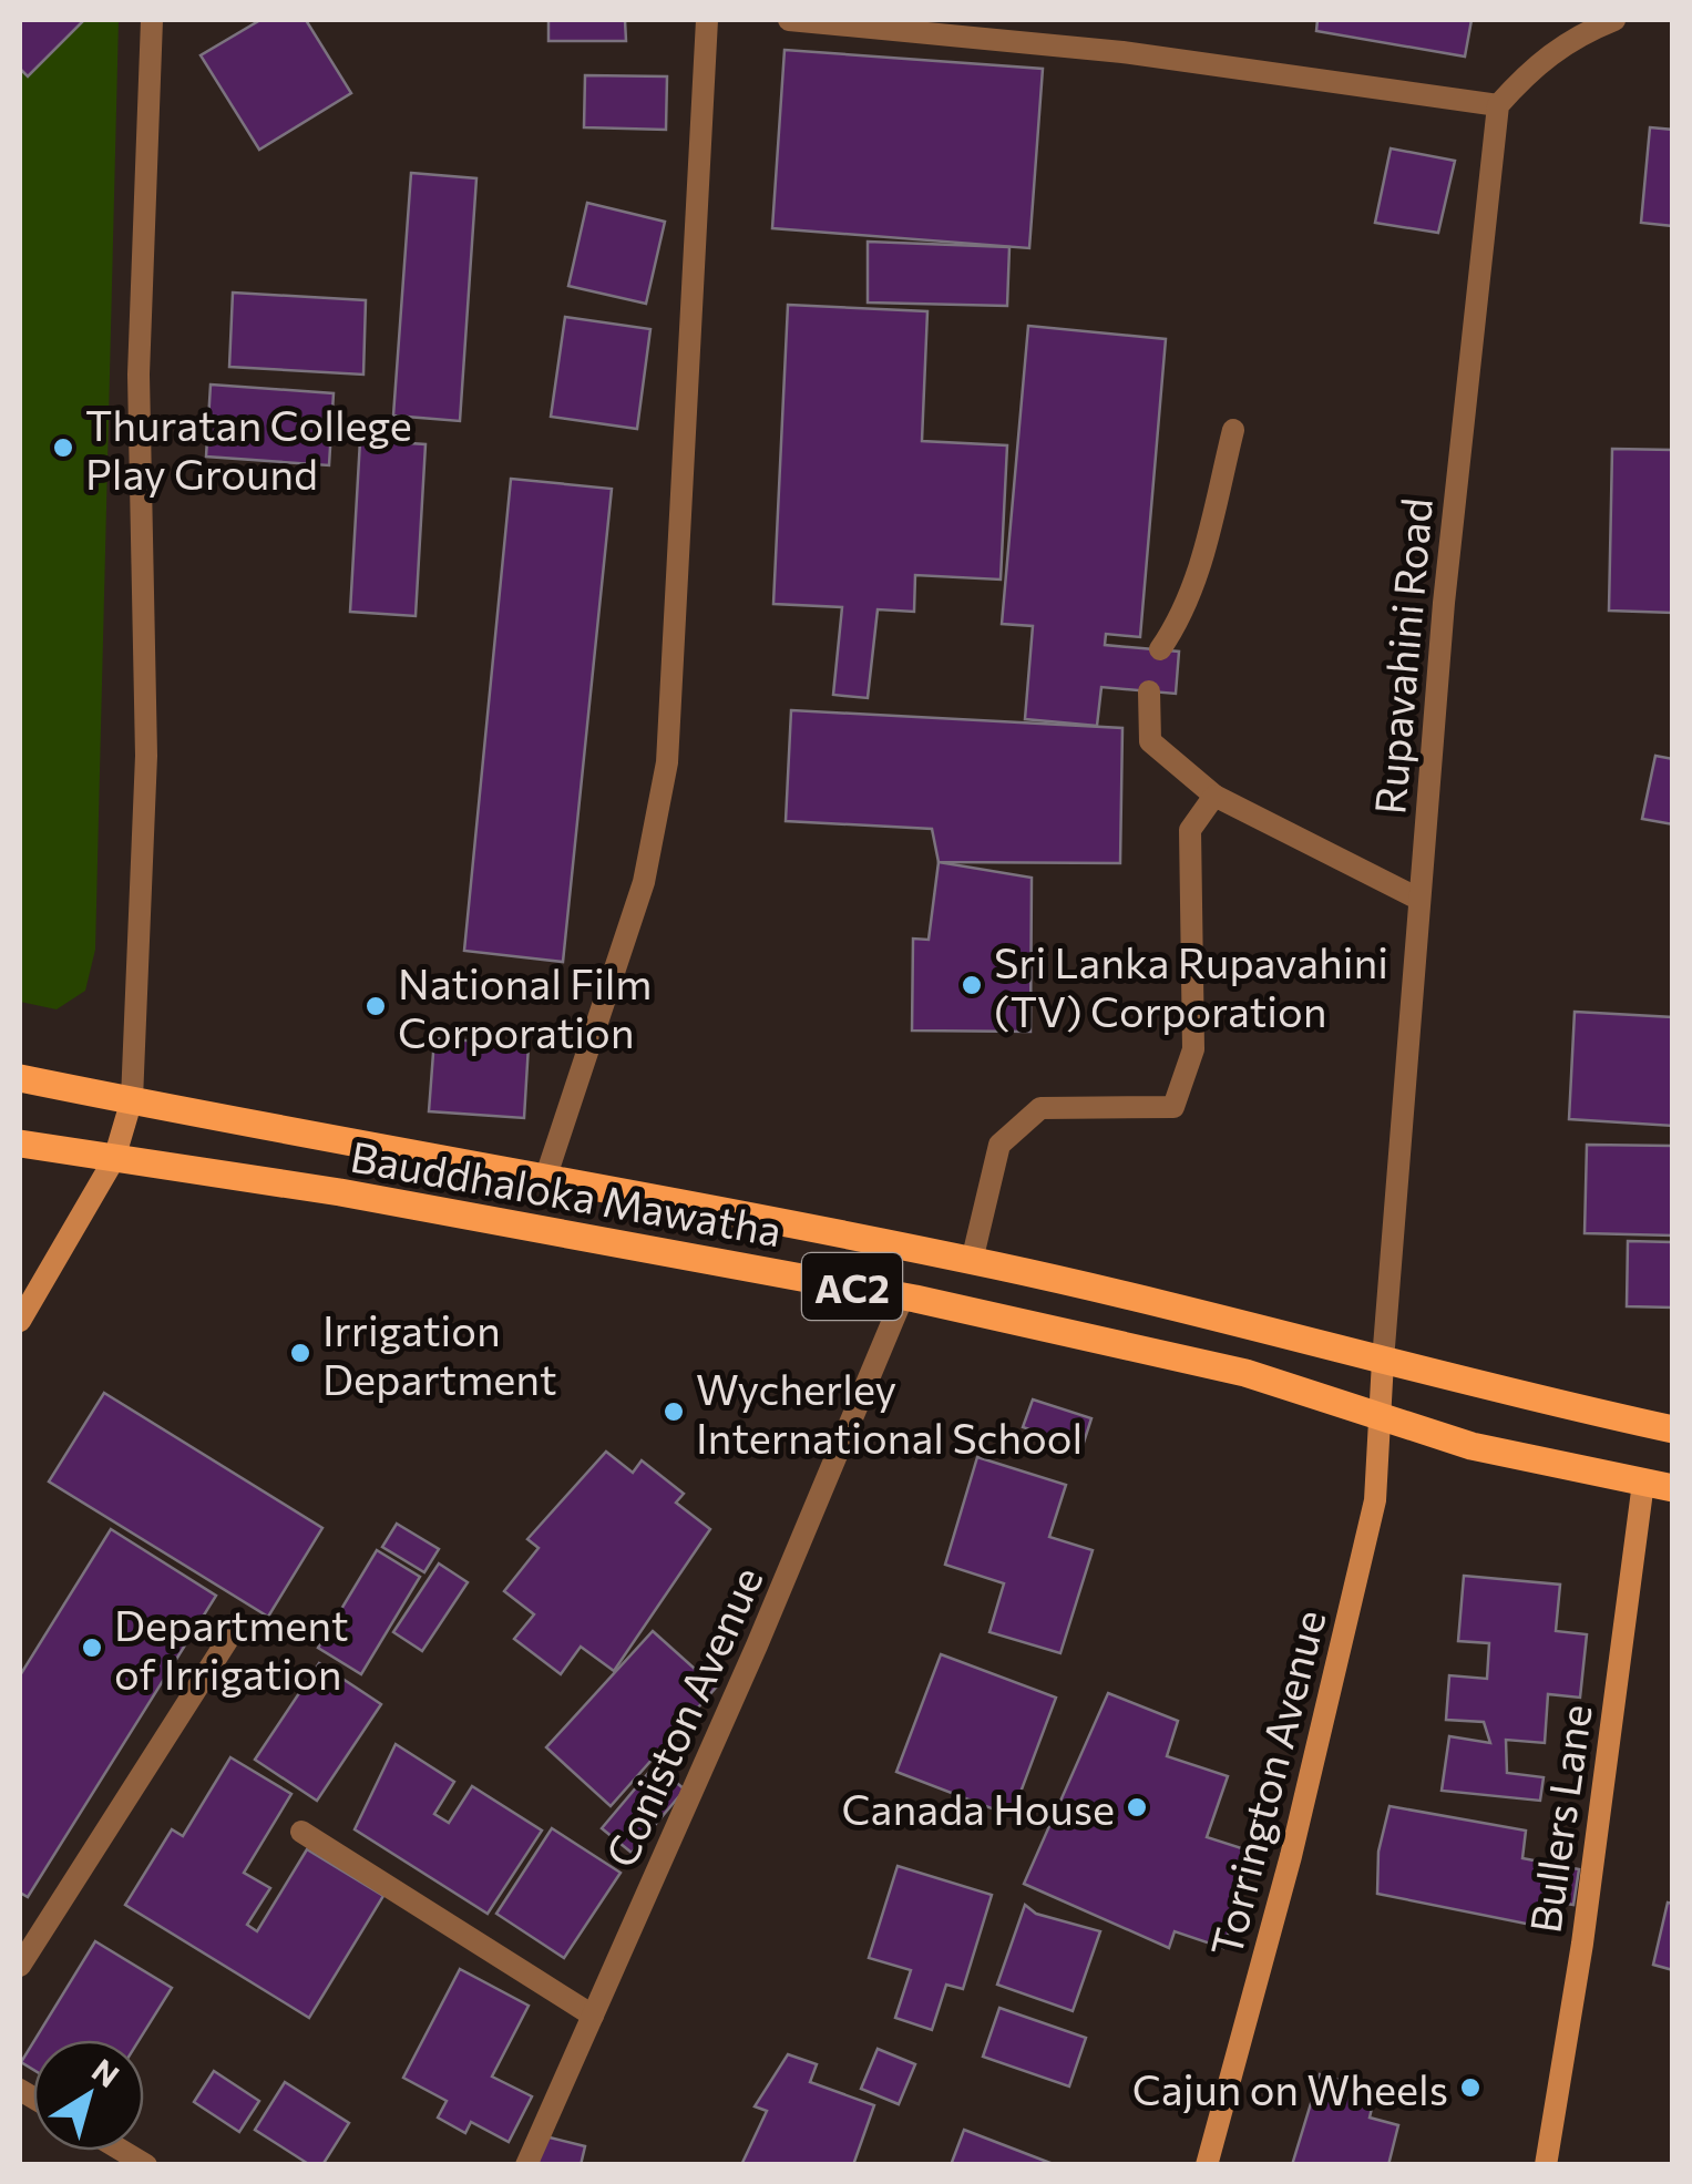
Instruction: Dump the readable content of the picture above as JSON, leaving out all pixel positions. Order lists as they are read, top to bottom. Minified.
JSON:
{"streets":{"main road":["Bauddhaloka Mawatha","AC2","Torrington Avenue","Bullers Lane"],"street":["Rupavahini Road","Coniston Avenue"]},"crossings":[["Rupavahini Road","Bauddhaloka Mawatha"],["Rupavahini Road","Torrington Avenue"],["Bauddhaloka Mawatha","Coniston Avenue"],["Bauddhaloka Mawatha","Torrington Avenue"],["Bauddhaloka Mawatha","Bullers Lane"]],"places":["Thuratan College Play Ground","Sri Lanka Rupavahini (TV) Corporation","National Film Corporation","Irrigation Department","Wycherley International School","Department of Irrigation","Canada House","Cajun on Wheels"],"north":"top right"}
